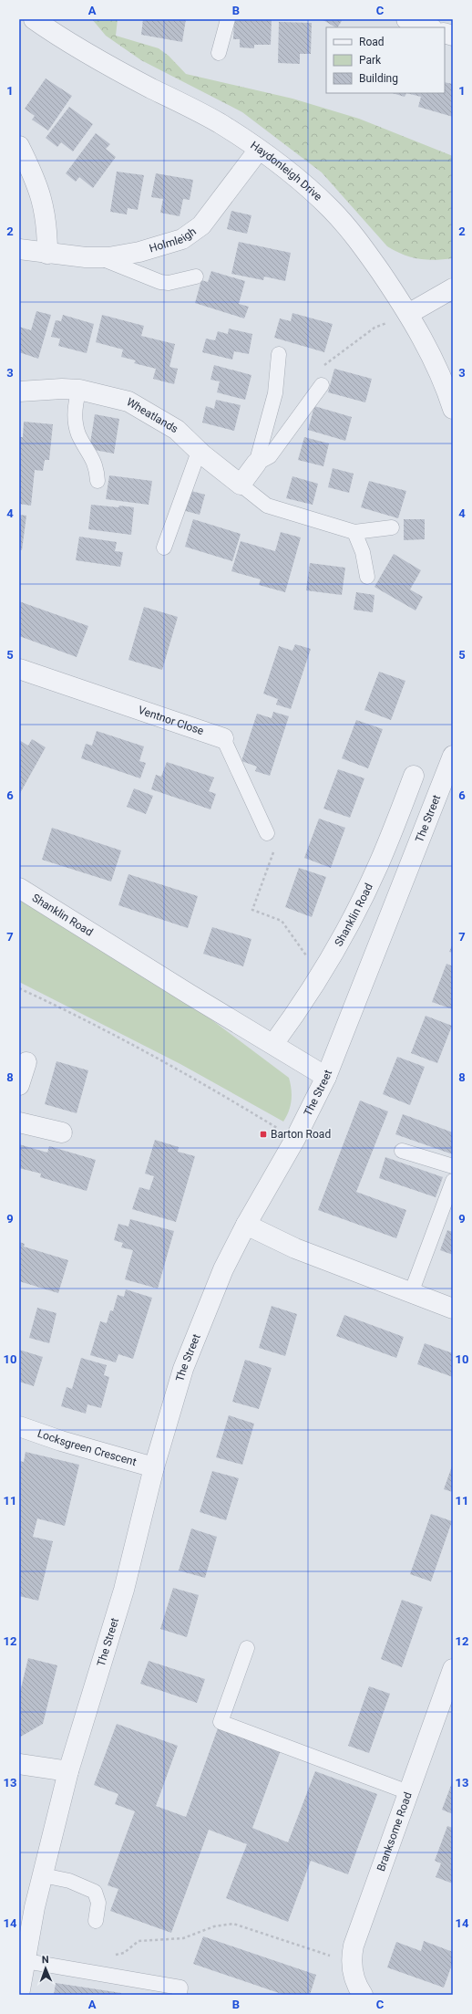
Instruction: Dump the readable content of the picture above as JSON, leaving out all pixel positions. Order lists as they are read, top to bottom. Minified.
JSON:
{"streets":{"street":["Haydonleigh Drive","Holmleigh","Wheatlands","Ventnor Close","The Street","Shanklin Road","Locksgreen Crescent","Branksome Road"]},"crossings":[["Haydonleigh Drive","Holmleigh"],["The Street","Shanklin Road"],["The Street","Locksgreen Crescent"]],"places":{"transit":["Barton Road"]},"legend":["Road","Park","Building"],"north":"top","grid":{"columns":["A","B","C"],"rows":["1","2","3","4","5","6","7","8","9","10","11","12","13","14"]}}
